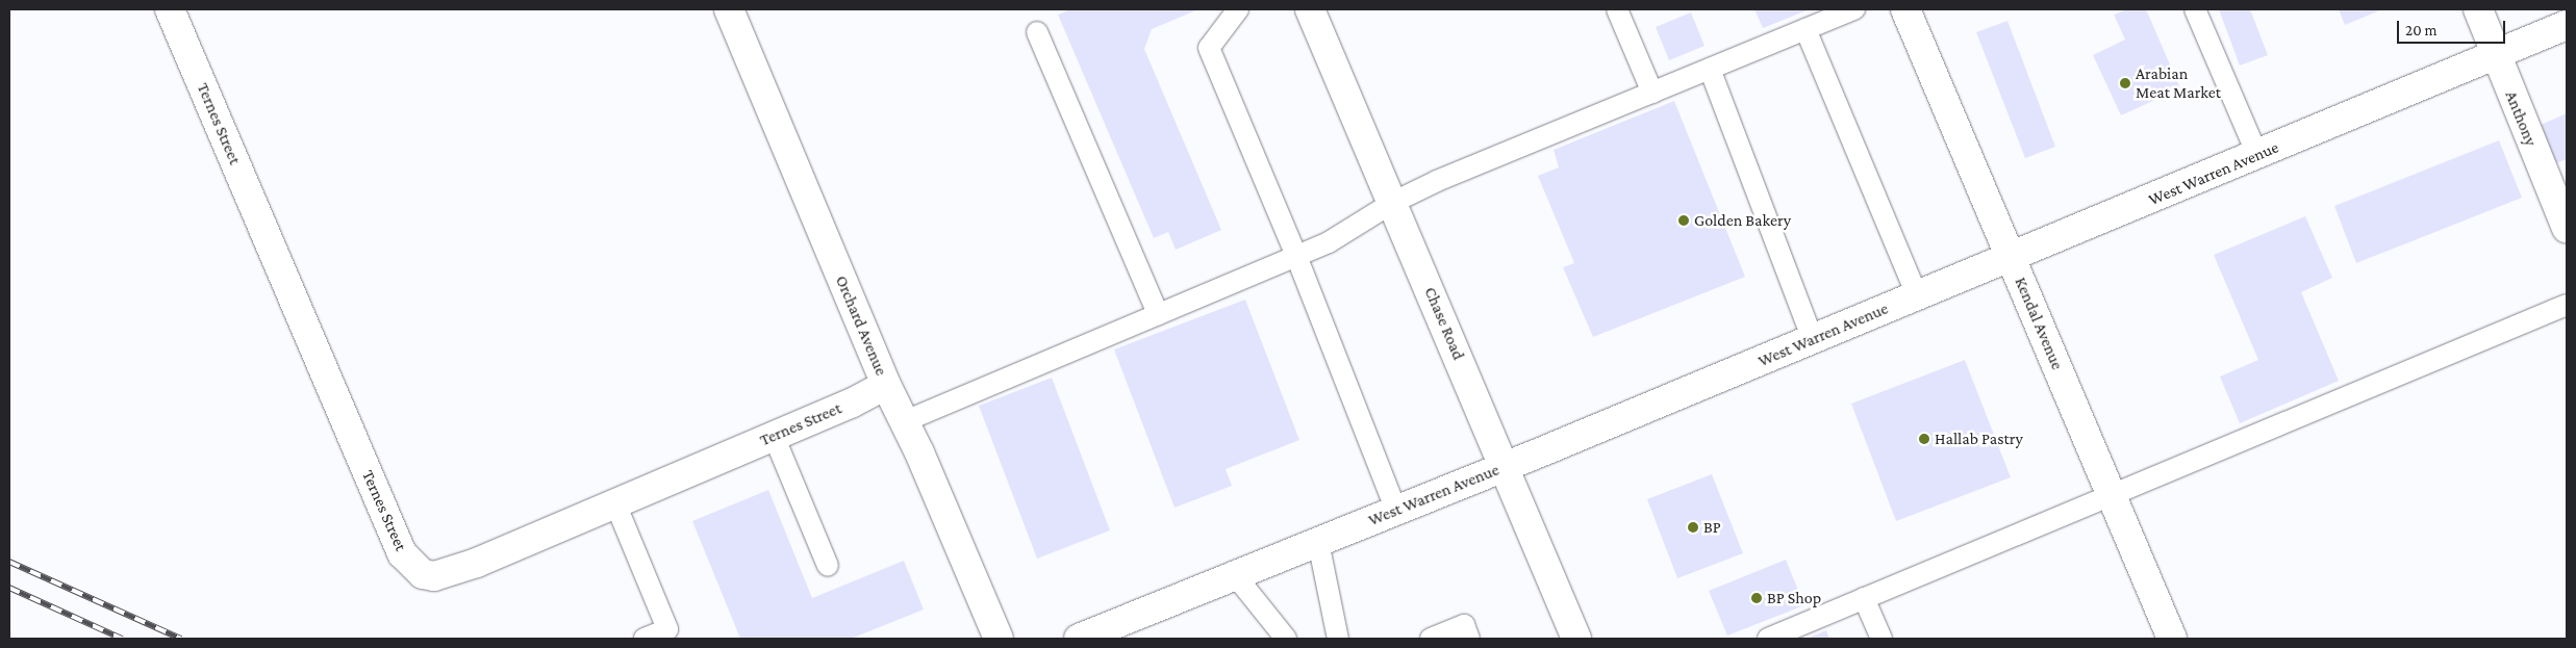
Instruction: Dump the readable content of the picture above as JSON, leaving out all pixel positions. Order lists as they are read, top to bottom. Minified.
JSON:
{"streets":{"street":["Anthony","Ternes Street","West Warren Avenue","Chase Road","Kendal Avenue","Orchard Avenue"]},"crossings":[["Anthony","West Warren Avenue"],["Ternes Street","Orchard Avenue"],["West Warren Avenue","Chase Road"],["West Warren Avenue","Kendal Avenue"]],"places":["Arabian Meat Market","Golden Bakery","Hallab Pastry","BP","BP Shop"],"scale_bar":"20 m"}
